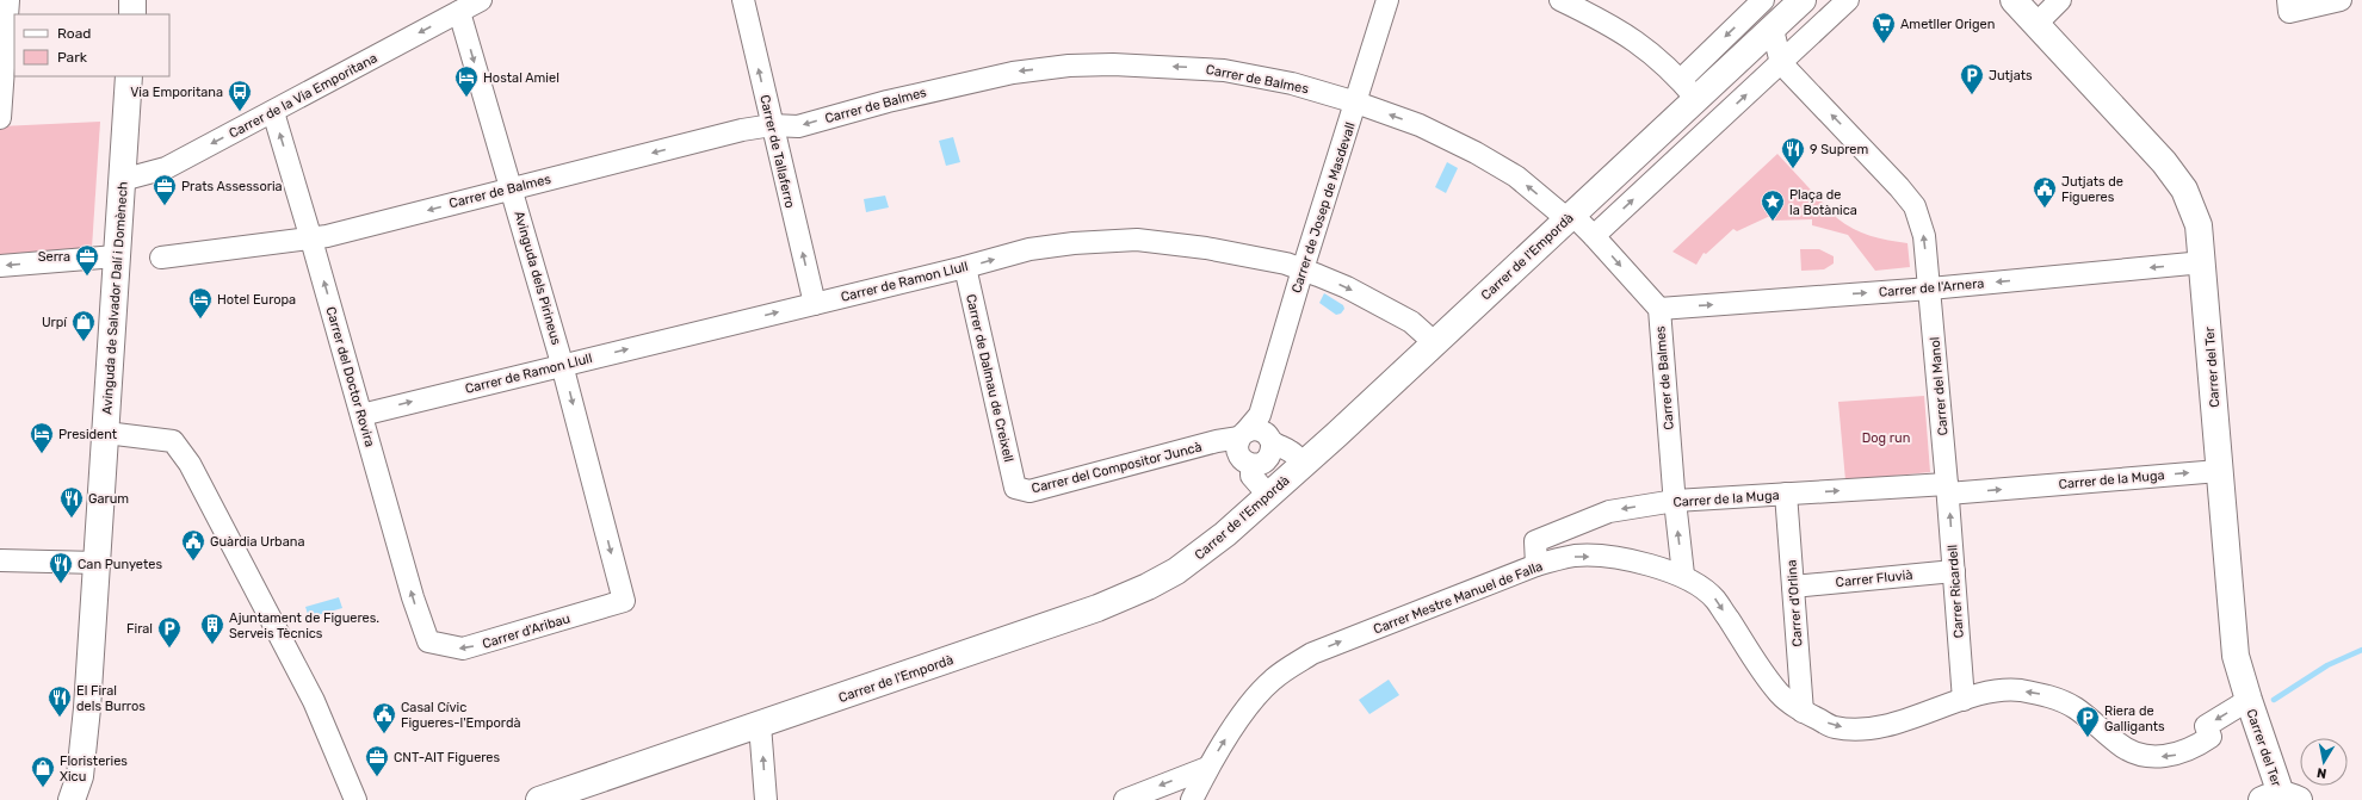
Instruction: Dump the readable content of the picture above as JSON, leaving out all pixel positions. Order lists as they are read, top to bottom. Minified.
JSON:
{"streets":{"main road":["Carrer de l'Empordà","Avinguda de Salvador Dalí i Domènech","Carrer del Ter"],"street":["Carrer de Balmes","Carrer de la Via Emporitana","Carrer de Tallaferro","Carrer de Josep de Masdevall","Avinguda dels Pirineus","Carrer de Ramon Llull","Carrer de l'Arnera","Carrer del Doctor Rovira","Carrer de Dalmau de Creixell","Carrer del Manol","Carrer del Compositor Juncà","Carrer de la Muga","Carrer Fluvià","Carrer Ricardell","Carrer Mestre Manuel de Falla","Carrer d'Orlina","Carrer d'Aribau"]},"crossings":[["Carrer de Balmes","Carrer de Tallaferro"],["Carrer de Balmes","Carrer de Josep de Masdevall"],["Carrer de Balmes","Carrer de l'Empordà"],["Carrer de Balmes","Avinguda dels Pirineus"],["Carrer de Balmes","Carrer de l'Arnera"],["Carrer de Balmes","Carrer del Doctor Rovira"],["Carrer de Balmes","Carrer de la Muga"],["Carrer de Balmes","Carrer Mestre Manuel de Falla"],["Carrer de la Via Emporitana","Avinguda dels Pirineus"],["Carrer de la Via Emporitana","Avinguda de Salvador Dalí i Domènech"],["Carrer de la Via Emporitana","Carrer del Doctor Rovira"],["Carrer de Tallaferro","Carrer de Ramon Llull"],["Carrer de Josep de Masdevall","Carrer de Ramon Llull"],["Carrer de Josep de Masdevall","Carrer del Compositor Juncà"],["Carrer de l'Empordà","Carrer de Ramon Llull"],["Avinguda dels Pirineus","Carrer de Ramon Llull"],["Avinguda dels Pirineus","Carrer d'Aribau"],["Carrer de Ramon Llull","Carrer del Doctor Rovira"],["Carrer de Ramon Llull","Carrer de Dalmau de Creixell"],["Carrer de l'Arnera","Carrer del Ter"],["Carrer de l'Arnera","Carrer del Manol"],["Carrer del Ter","Carrer de la Muga"],["Carrer del Ter","Carrer Mestre Manuel de Falla"],["Carrer del Doctor Rovira","Carrer d'Aribau"],["Carrer de Dalmau de Creixell","Carrer del Compositor Juncà"],["Carrer del Manol","Carrer de la Muga"],["Carrer del Manol","Carrer Ricardell"],["Carrer de la Muga","Carrer Ricardell"],["Carrer de la Muga","Carrer Mestre Manuel de Falla"],["Carrer de la Muga","Carrer d'Orlina"],["Carrer Fluvià","Carrer Ricardell"],["Carrer Fluvià","Carrer d'Orlina"],["Carrer Ricardell","Carrer Mestre Manuel de Falla"],["Carrer Mestre Manuel de Falla","Carrer d'Orlina"]],"one_way":["Carrer de Balmes","Carrer de la Via Emporitana","Carrer de Tallaferro","Avinguda dels Pirineus","Carrer de Ramon Llull","Carrer del Doctor Rovira","Carrer del Manol","Carrer Ricardell","Carrer d'Aribau"],"parks":["Dog run"],"places":{"supermarket":["Ametller Origen"],"parking":["Jutjats","Firal","Riera de Galligants"],"hotel":["Hostal Amiel","Hotel Europa","President"],"bus stop":["Via Emporitana"],"restaurant":["9 Suprem","Garum","Can Punyetes","El Firal dels Burros"],"office":["Prats Assessoria","Serra","CNT-AIT Figueres"],"public building":["Jutjats de Figueres","Guàrdia Urbana","Casal Cívic Figueres-l'Empordà"],"place":["Plaça de la Botànica"],"shop":["Urpí","Floristeries Xicu"],"building":["Ajuntament de Figueres. Serveis Tècnics"]},"legend":["Road","Park"],"north":"bottom"}
